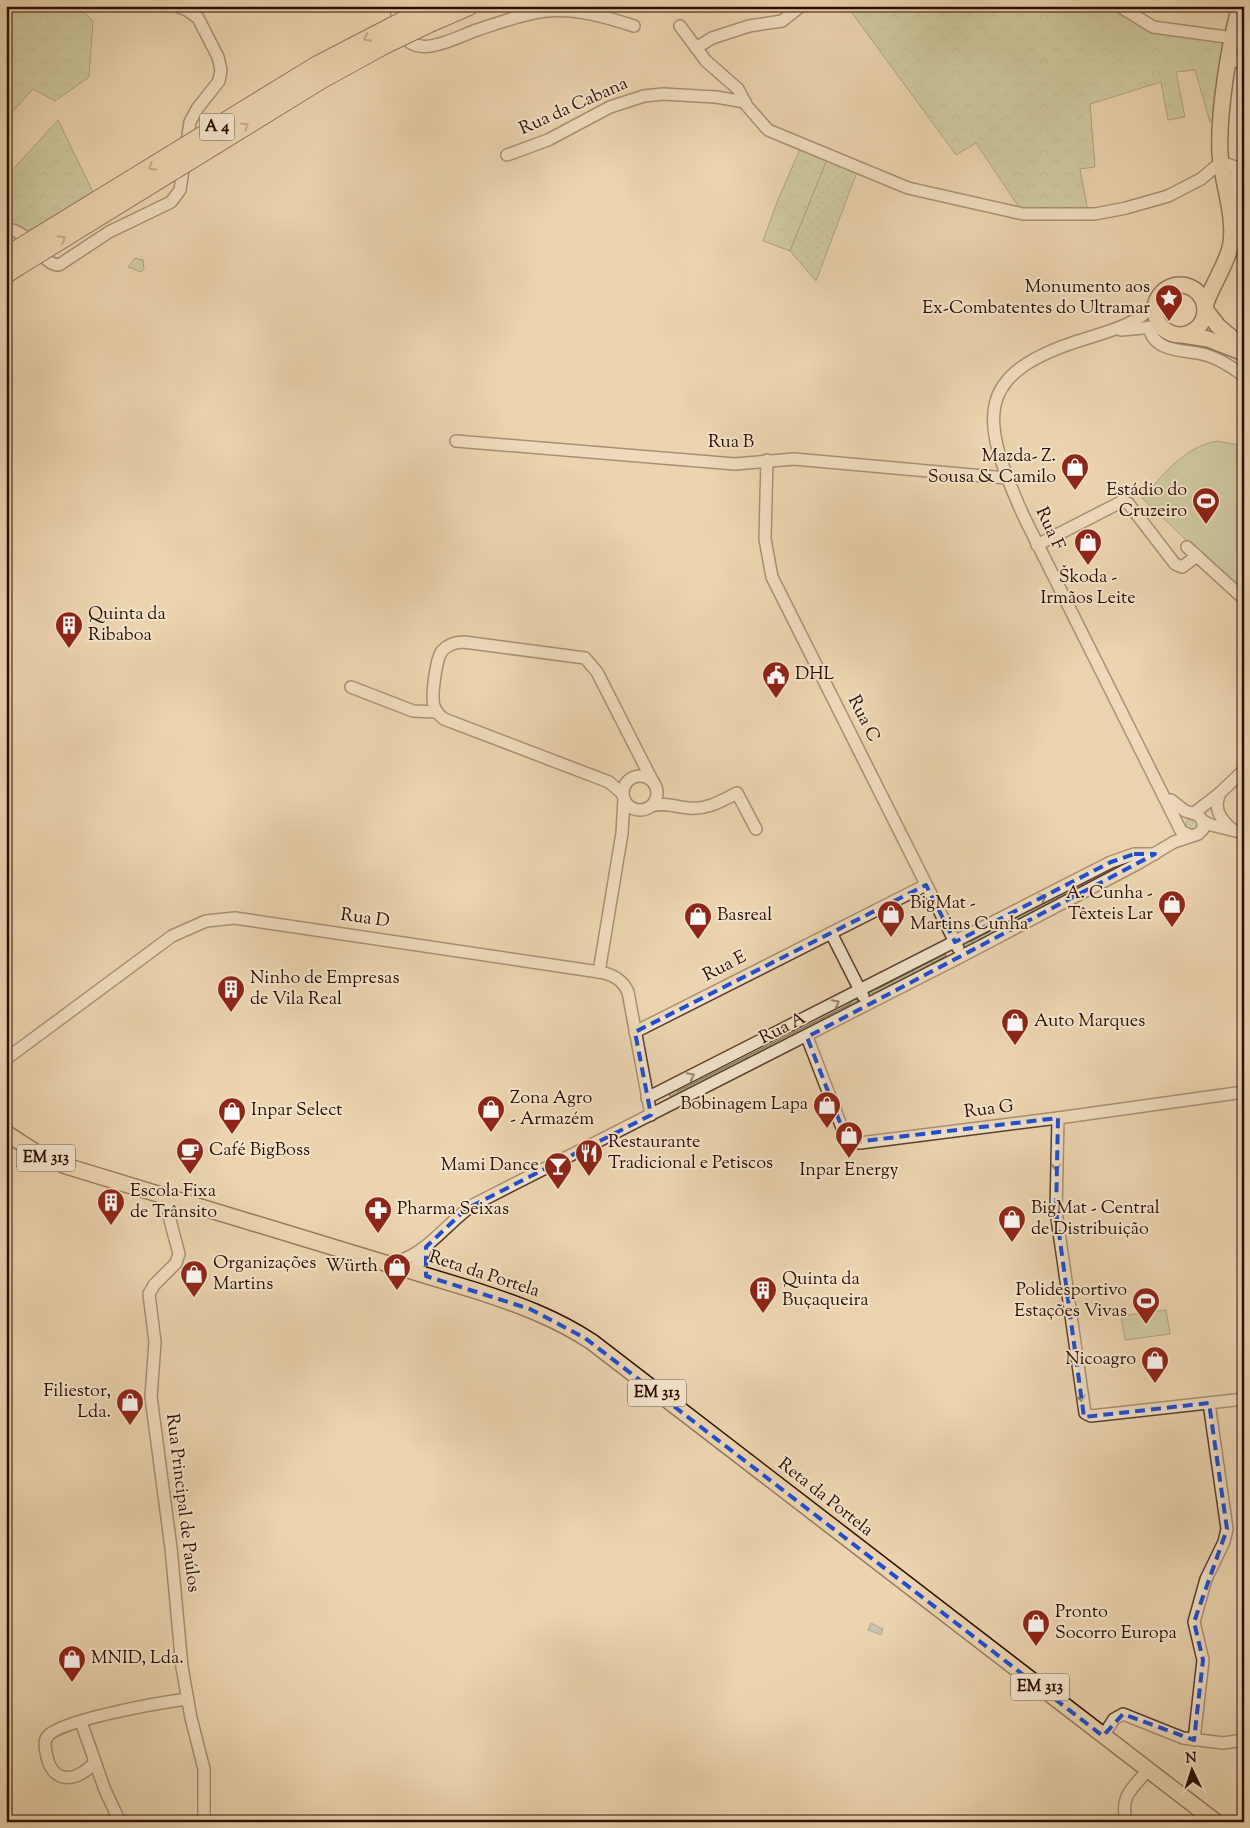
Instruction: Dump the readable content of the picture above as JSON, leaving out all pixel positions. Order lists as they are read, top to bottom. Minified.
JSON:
{"streets":{"highway":["A 4"],"main road":["EM 313","Reta da Portela"],"street":["Rua da Cabana","Rua B","Rua F","Rua C","Rua D","Rua E","Rua A","Rua G","Rua Principal de Paúlos"]},"crossings":[["Rua B","Rua F"],["Rua B","Rua C"],["Rua F","Rua A"],["Rua C","Rua E"],["Rua C","Rua A"],["Rua D","Rua E"],["Rua D","Rua A"],["Rua A","Rua G"],["EM 313","Reta da Portela"],["EM 313","Rua Principal de Paúlos"]],"places":{"place":["Monumento aos Ex-Combatentes do Ultramar"],"shop":["Mazda- Z. Sousa & Camilo","Škoda - Irmãos Leite","A. Cunha - Têxteis Lar","BigMat - Martins Cunha","Basreal","Auto Marques","Bobinagem Lapa","Zona Agro - Armazém","Inpar Select","Inpar Energy","BigMat - Central de Distribuição","Würth","Organizações Martins","Nicoagro","Filiestor, Lda.","Pronto Socorro Europa","MNID, Lda."],"sports":["Estádio do Cruzeiro","Polidesportivo Estações Vivas"],"building":["Quinta da Ribaboa","Ninho de Empresas de Vila Real","Escola Fixa de Trânsito","Quinta da Buçaqueira"],"public building":["DHL"],"cafe":["Café BigBoss"],"restaurant":["Restaurante Tradicional e Petiscos"],"bar":["Mami Dance"],"pharmacy":["Pharma Seixas"]},"north":"top"}
